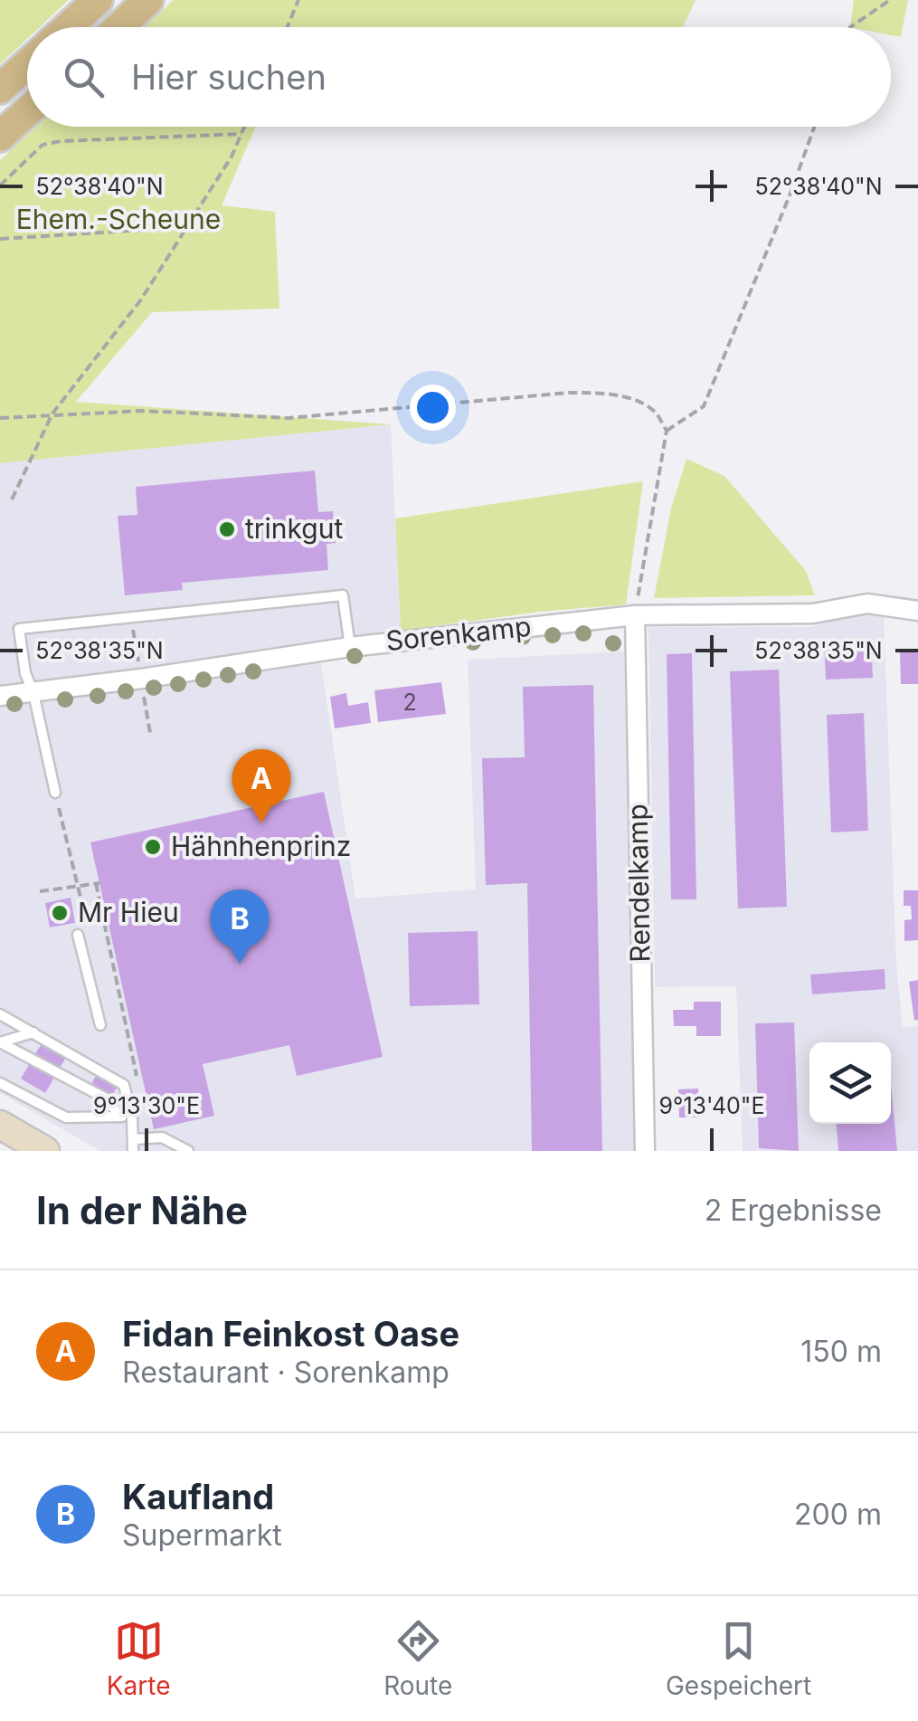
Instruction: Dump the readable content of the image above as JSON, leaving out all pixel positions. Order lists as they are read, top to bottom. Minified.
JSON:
{"streets":{"street":["Sorenkamp","Rendelkamp"]},"crossings":[["Sorenkamp","Rendelkamp"]],"parks":["Ehem.-Scheune"],"places":["trinkgut","Hähnhenprinz","Mr Hieu"],"house_numbers":["2"],"page":{"search":"Hier suchen","pins":["A","B"],"heading":["In der Nähe","2 Ergebnisse"],"list":[{"mark":"A","name":"Fidan Feinkost Oase","note":"Restaurant · Sorenkamp","value":"150 m"},{"mark":"B","name":"Kaufland","note":"Supermarkt","value":"200 m"}],"nav":["Karte","Route","Gespeichert"]},"coordinates":["52°38'40\"N","52°38'35\"N","9°13'30\"E","9°13'40\"E"]}
